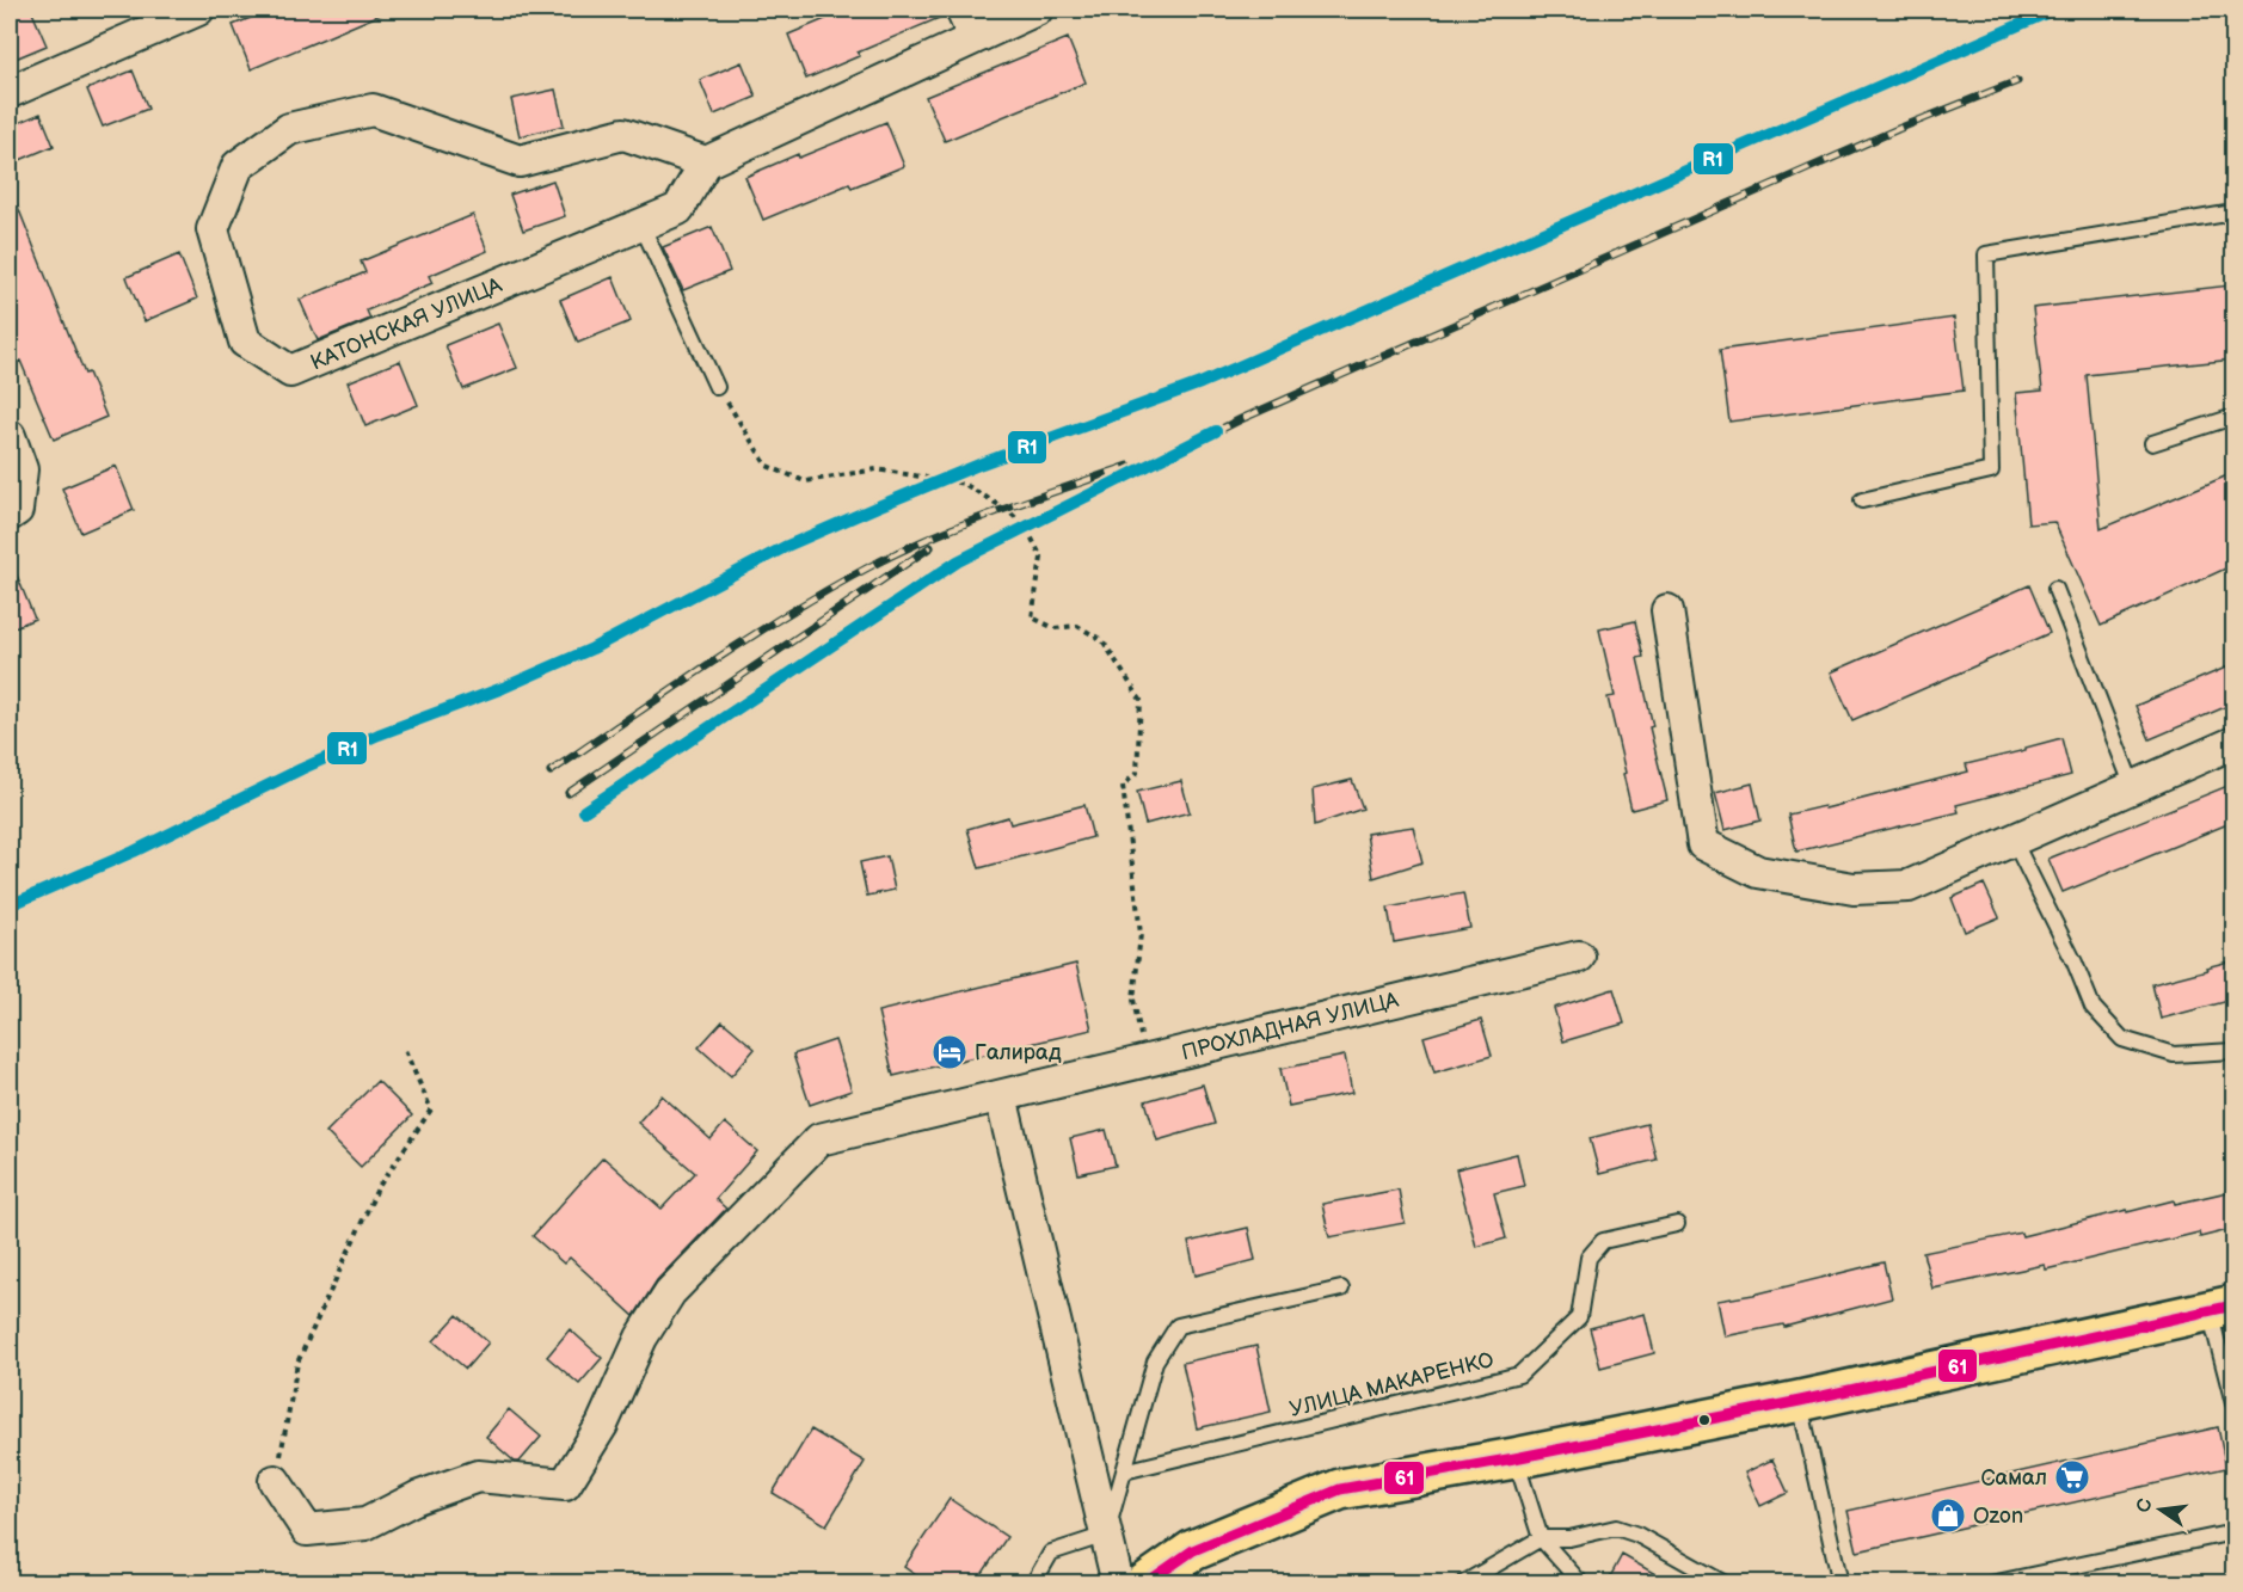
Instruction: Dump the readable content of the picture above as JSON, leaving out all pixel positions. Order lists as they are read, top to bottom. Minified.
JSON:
{"streets":{"street":["КАТОНСКАЯ УЛИЦА","ПРОХЛАДНАЯ УЛИЦА"],"lane":["УЛИЦА МАКАРЕНКО"]},"places":{"hotel":["Галирад"],"supermarket":["Самал"],"shop":["Ozon"]},"lines":["transit line R1","transit line 61"],"north":"left"}
